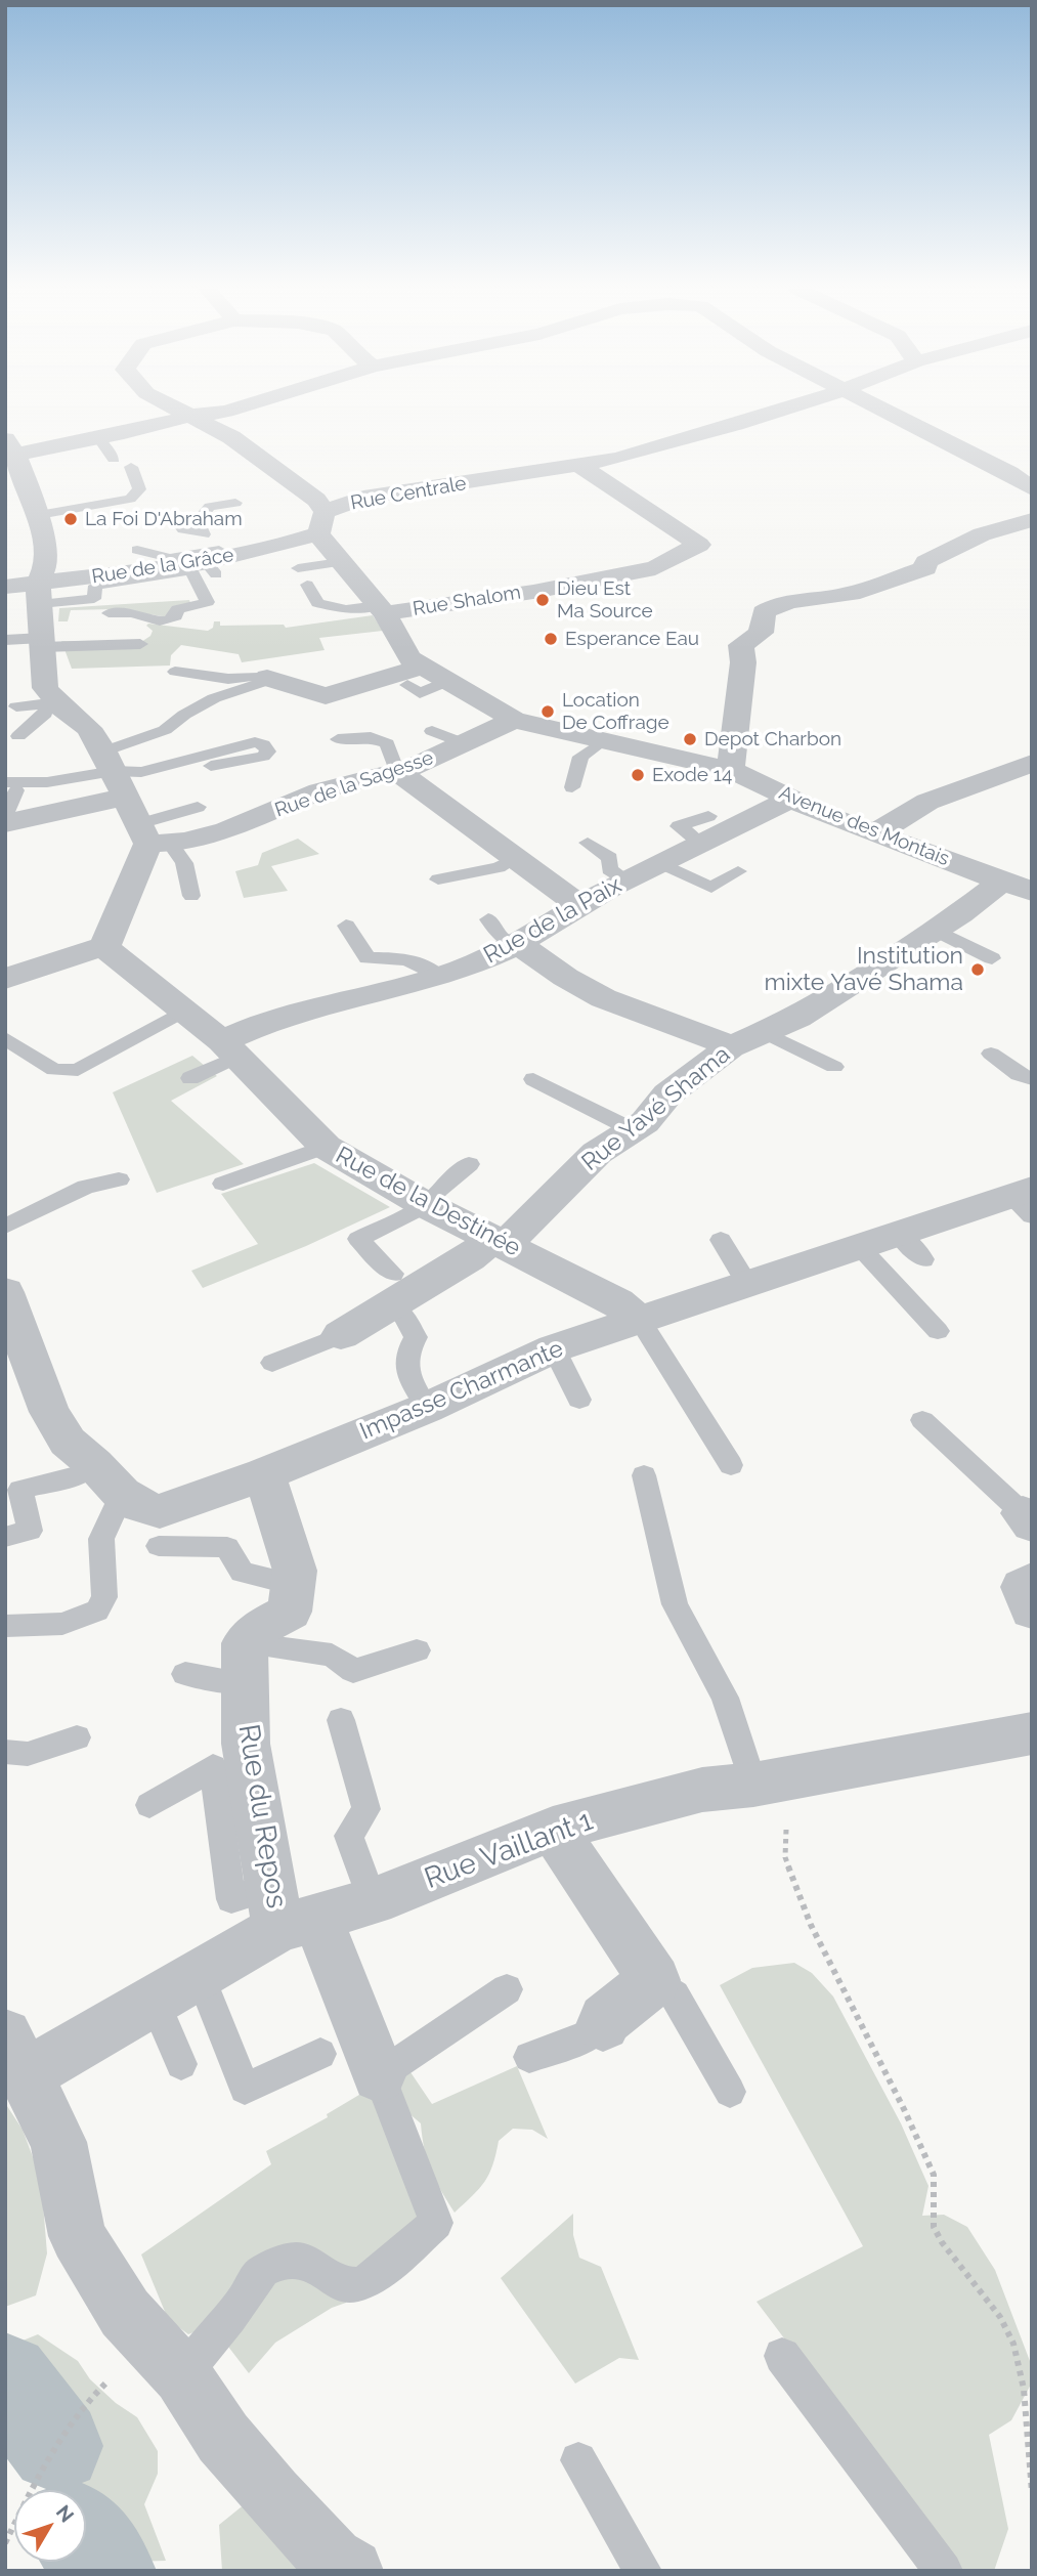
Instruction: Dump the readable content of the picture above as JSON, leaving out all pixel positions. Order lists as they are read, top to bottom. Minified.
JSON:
{"streets":{"street":["Rue Centrale","Rue de la Grâce","Rue Shalom","Rue de la Sagesse","Avenue des Montais","Rue de la Paix","Rue Yavé Shama","Rue de la Destinée","Impasse Charmante","Rue du Repos","Rue Vaillant 1"]},"crossings":[["Rue Centrale","Rue de la Grâce"],["Rue Centrale","Rue Shalom"],["Rue Centrale","Avenue des Montais"],["Rue de la Grâce","Avenue des Montais"],["Rue Shalom","Avenue des Montais"],["Rue de la Sagesse","Avenue des Montais"],["Avenue des Montais","Rue de la Paix"],["Avenue des Montais","Rue Yavé Shama"],["Rue de la Paix","Rue de la Destinée"],["Rue Yavé Shama","Rue de la Destinée"],["Rue de la Destinée","Impasse Charmante"],["Rue du Repos","Rue Vaillant 1"]],"places":["La Foi D'Abraham","Dieu Est Ma Source","Esperance Eau","Location De Coffrage","Depot Charbon","Exode 14","Institution mixte Yavé Shama"],"north":"top right"}
